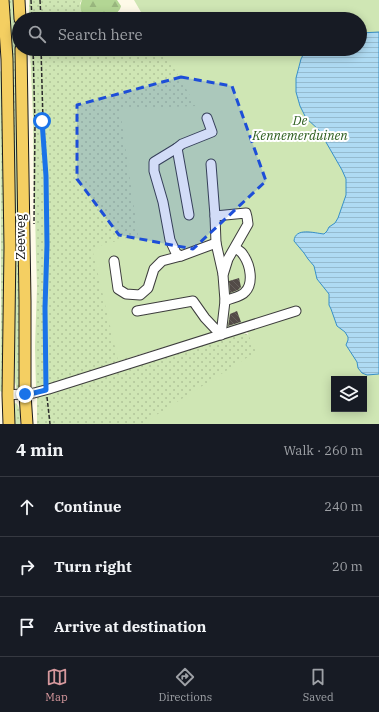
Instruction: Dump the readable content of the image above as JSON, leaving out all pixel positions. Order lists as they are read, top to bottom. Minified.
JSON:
{"streets":{"main road":["Zeeweg"]},"parks":["De Kennemerduinen"],"page":{"search":"Search here","heading":["4 min","Walk · 260 m"],"list":[["Continue","240 m"],["Turn right","20 m"],"Arrive at destination"],"nav":["Map","Directions","Saved"]}}
